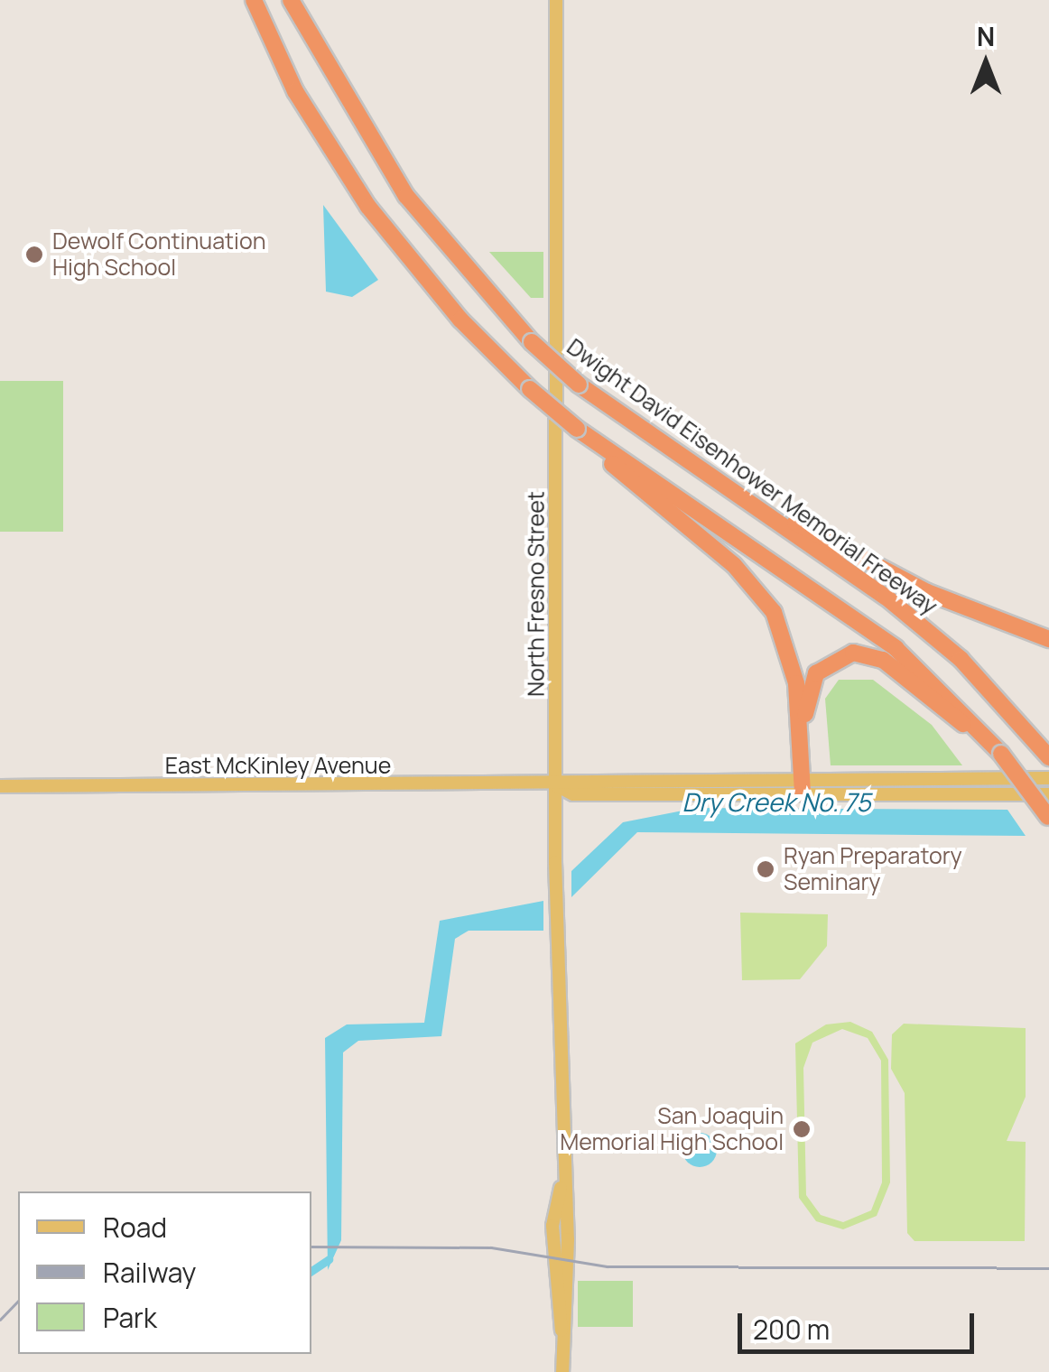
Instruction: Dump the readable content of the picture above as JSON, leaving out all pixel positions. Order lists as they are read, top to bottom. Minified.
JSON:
{"streets":{"highway":["Dwight David Eisenhower Memorial Freeway"],"main road":["North Fresno Street","East McKinley Avenue"]},"crossings":[["North Fresno Street","East McKinley Avenue"]],"water":["Dry Creek No. 75"],"places":["Dewolf Continuation High School","Ryan Preparatory Seminary","San Joaquin Memorial High School"],"legend":["Road","Railway","Park"],"scale_bar":"200 m","north":"top"}
